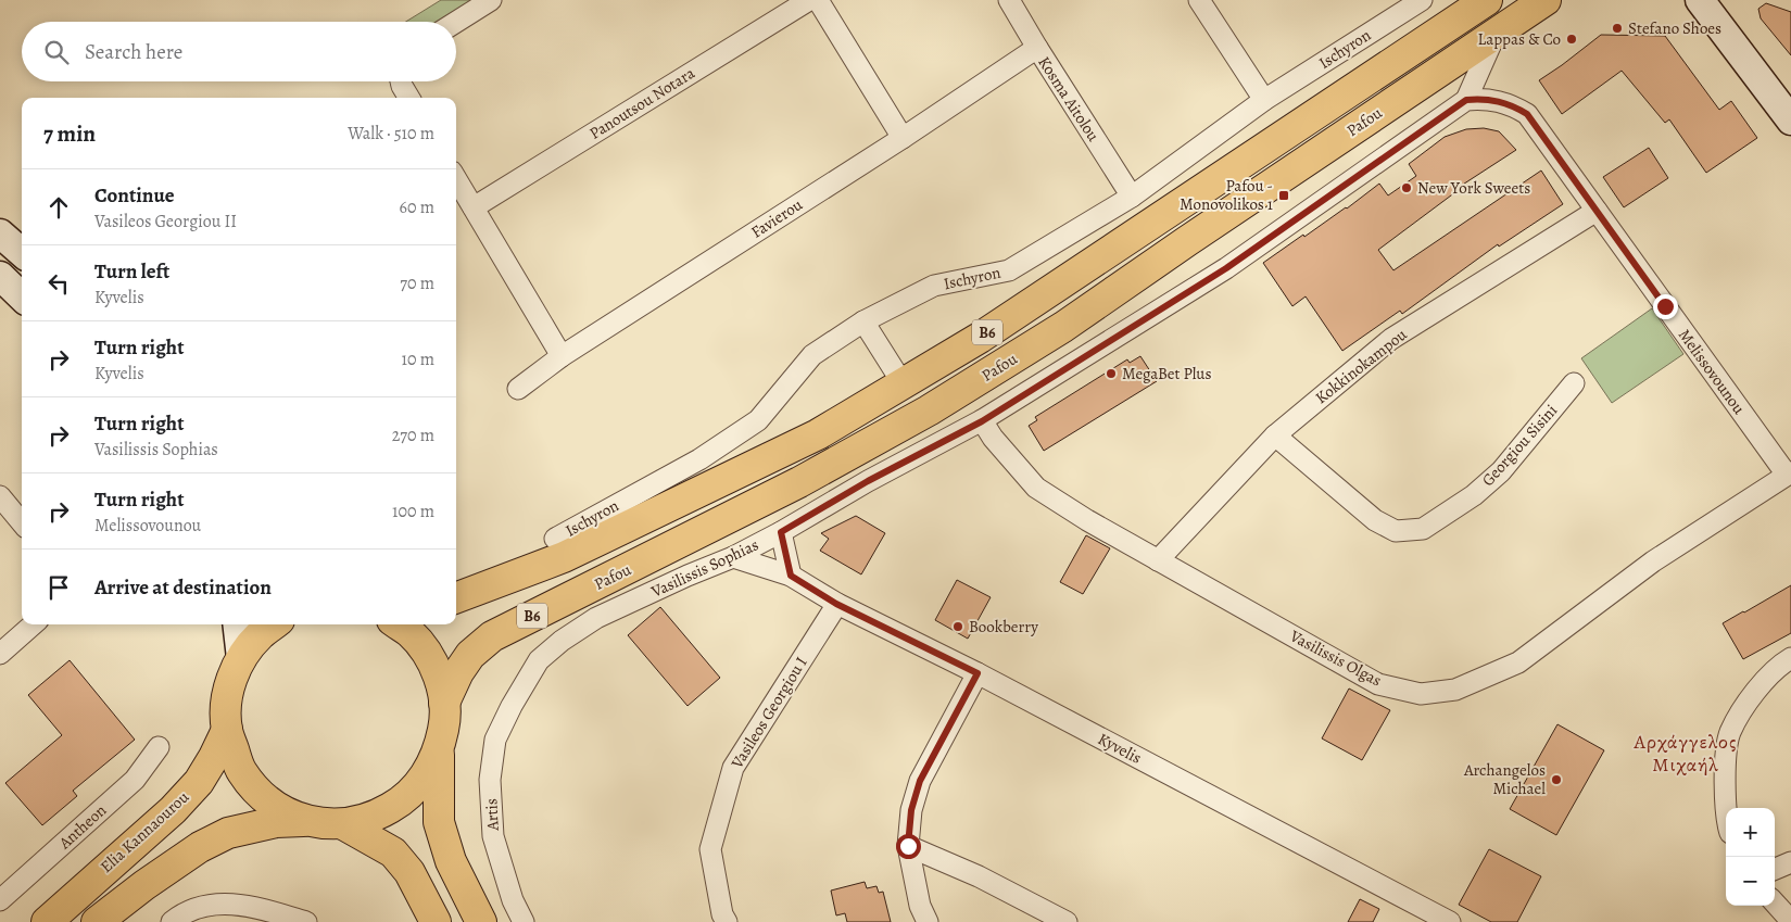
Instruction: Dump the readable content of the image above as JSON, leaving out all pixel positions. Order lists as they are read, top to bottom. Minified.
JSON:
{"streets":{"main road":["Pafou","B6","Elia Kannaourou"],"street":["Ischyron","Kosma Aitolou","Panoutsou Notara","Favierou","Kokkinokampou","Melissovounou","Georgiou Sisini","Vasilissis Sophias","Vasilissis Olgas","Vasileos Georgiou I","Kyvelis","Artis","Antheon"]},"crossings":[["Ischyron","Kosma Aitolou"],["Kosma Aitolou","Favierou"],["Pafou","B6"],["B6","Elia Kannaourou"],["Kokkinokampou","Melissovounou"],["Kokkinokampou","Georgiou Sisini"],["Kokkinokampou","Vasilissis Olgas"],["Melissovounou","Vasilissis Sophias"],["Melissovounou","Vasilissis Olgas"],["Vasilissis Sophias","Vasilissis Olgas"],["Vasilissis Sophias","Kyvelis"],["Vasilissis Sophias","Artis"],["Vasileos Georgiou I","Kyvelis"]],"districts":["Αρχάγγελος Μιχαήλ"],"places":{"other":["Stefano Shoes","Lappas & Co","New York Sweets","MegaBet Plus","Bookberry","Archangelos Michael"],"transit":["Pafou - Monovolikos 1"]},"page":{"search":"Search here","heading":["7 min","Walk · 510 m"],"list":[["Continue","Vasileos Georgiou II","60 m"],["Turn left","Kyvelis","70 m"],["Turn right","Kyvelis","10 m"],["Turn right","Vasilissis Sophias","270 m"],["Turn right","Melissovounou","100 m"],"Arrive at destination"],"map_buttons":["+","−"]}}
